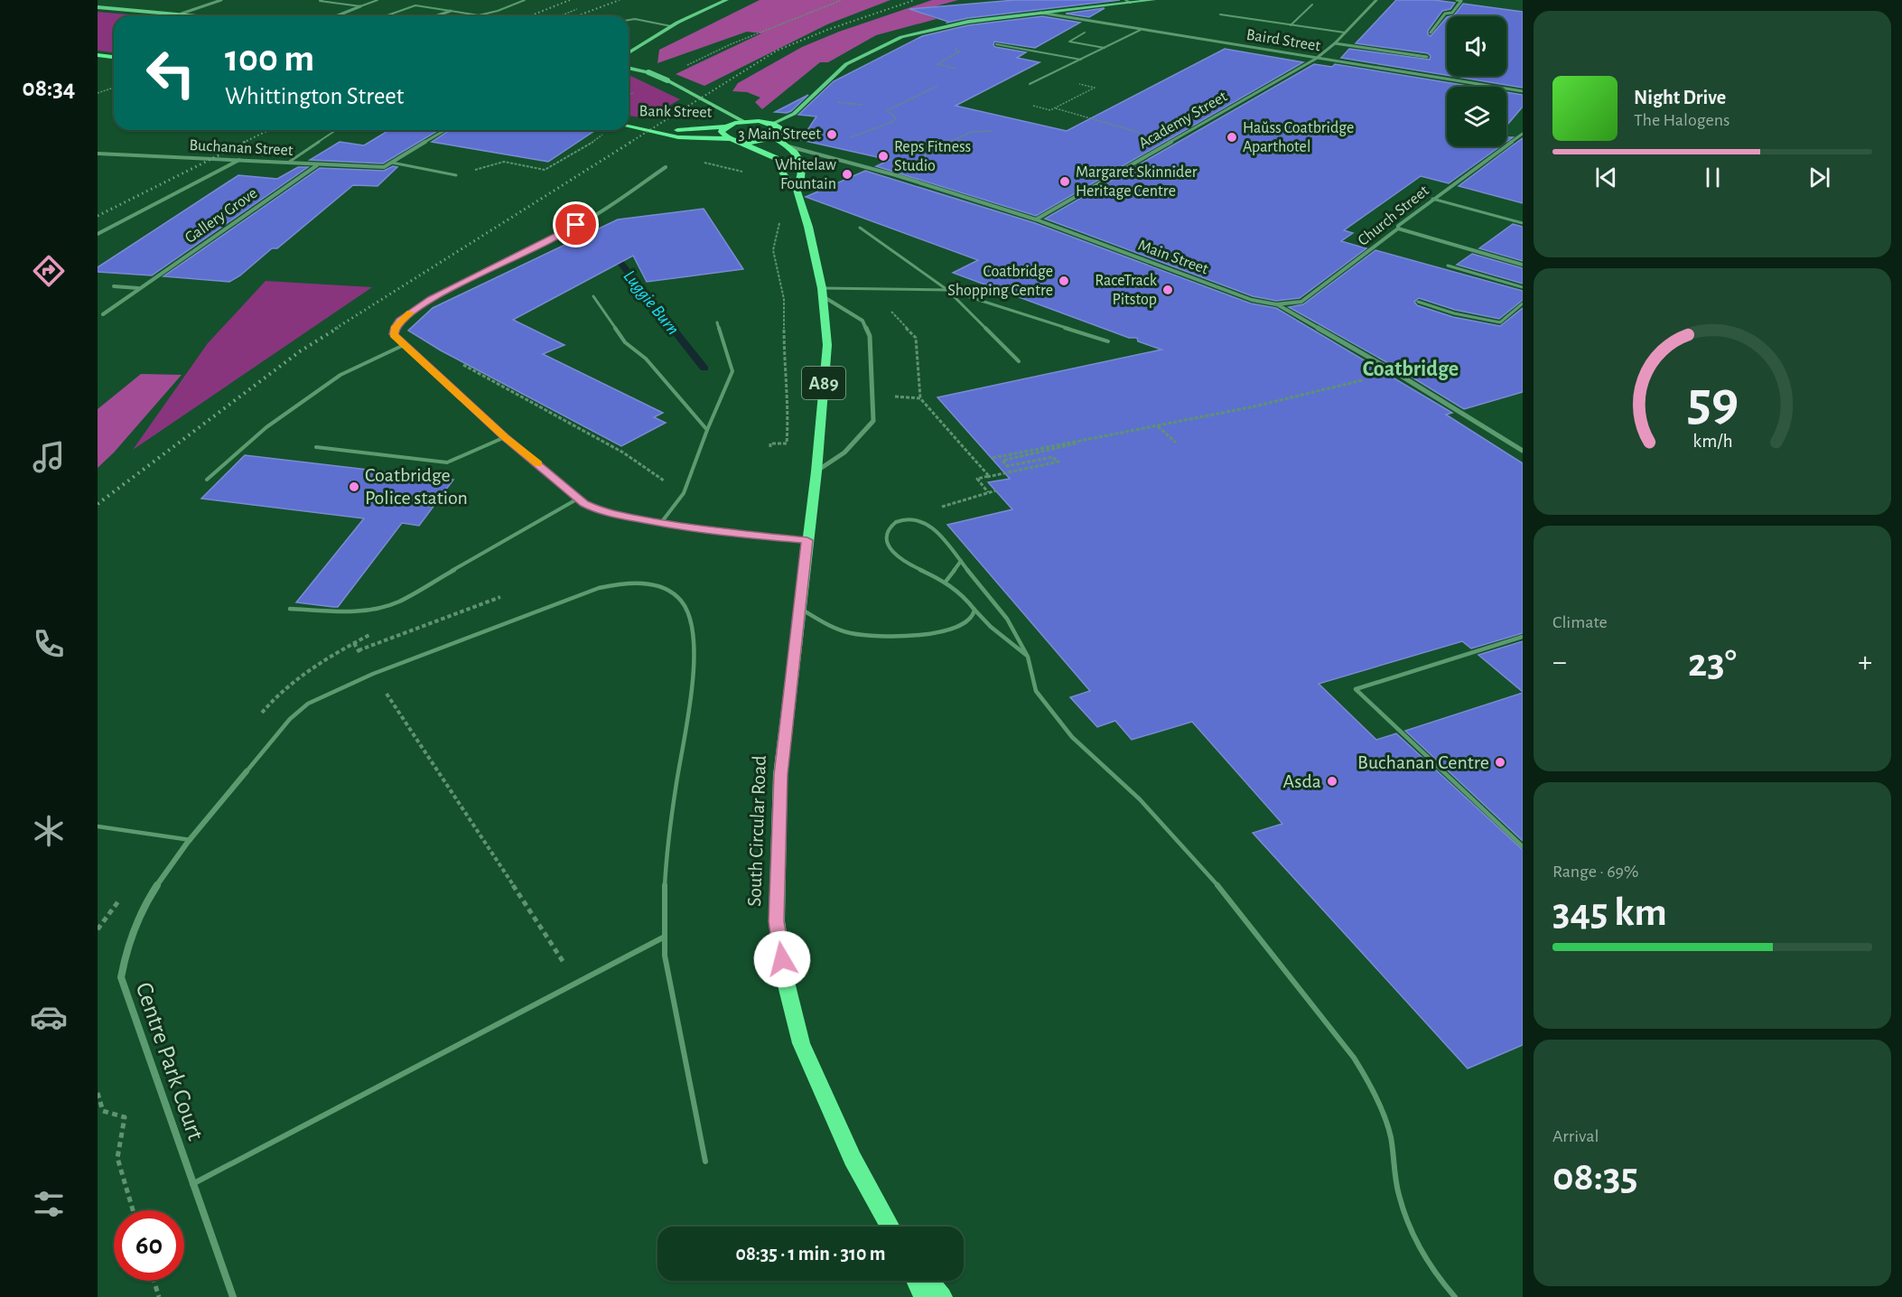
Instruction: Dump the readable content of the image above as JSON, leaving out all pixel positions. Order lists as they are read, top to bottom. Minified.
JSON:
{"streets":{"main road":["Bank Street","A89","South Circular Road"],"street":["Baird Street","Academy Street","Buchanan Street","Gallery Grove","Church Street","Main Street","Centre Park Court"]},"crossings":[["Baird Street","Academy Street"],["Bank Street","A89"],["Bank Street","South Circular Road"],["Academy Street","Main Street"],["Buchanan Street","Gallery Grove"],["Church Street","Main Street"],["Main Street","South Circular Road"],["A89","South Circular Road"]],"districts":["Coatbridge"],"water":["Luggie Burn"],"places":["3 Main Street","Haŭss Coatbridge Aparthotel","Reps Fitness Studio","Whitelaw Fountain","Margaret Skinnider Heritage Centre","Coatbridge Shopping Centre","RaceTrack Pitstop","Coatbridge Police station","Buchanan Centre","Asda"],"page":{"tabs":"08:34","turn":["100 m","Whittington Street"],"song":["Night Drive","The Halogens"],"tile":["Climate",["Range · 69%","345 km"],["Arrival","08:35"]],"heat":["−","23°","+"],"limit":"60","trip":"08:35 · 1 min · 310 m","gauge":["59","km/h"]}}
